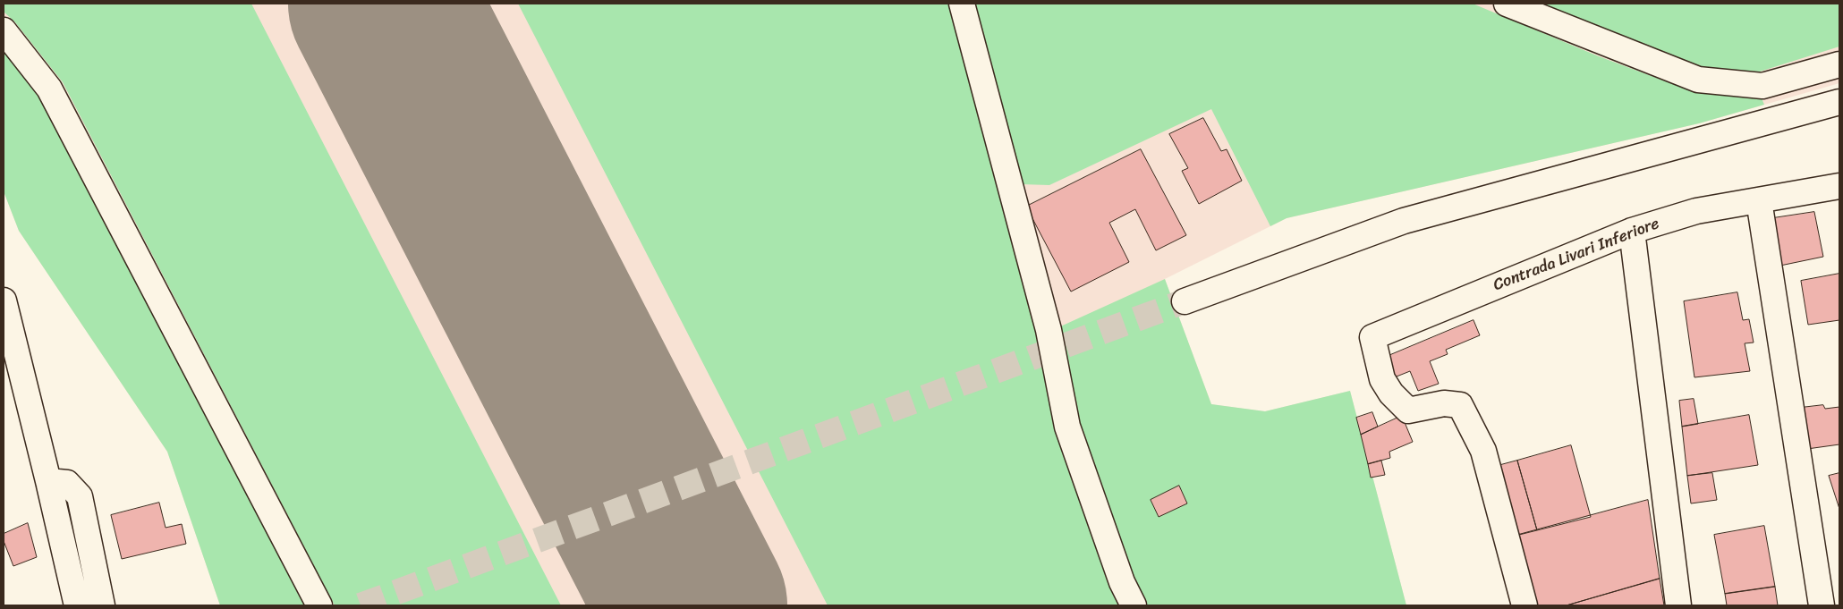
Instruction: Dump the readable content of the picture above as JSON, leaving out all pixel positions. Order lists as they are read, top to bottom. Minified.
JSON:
{"streets":{"street":["Contrada Livari Inferiore"]}}
